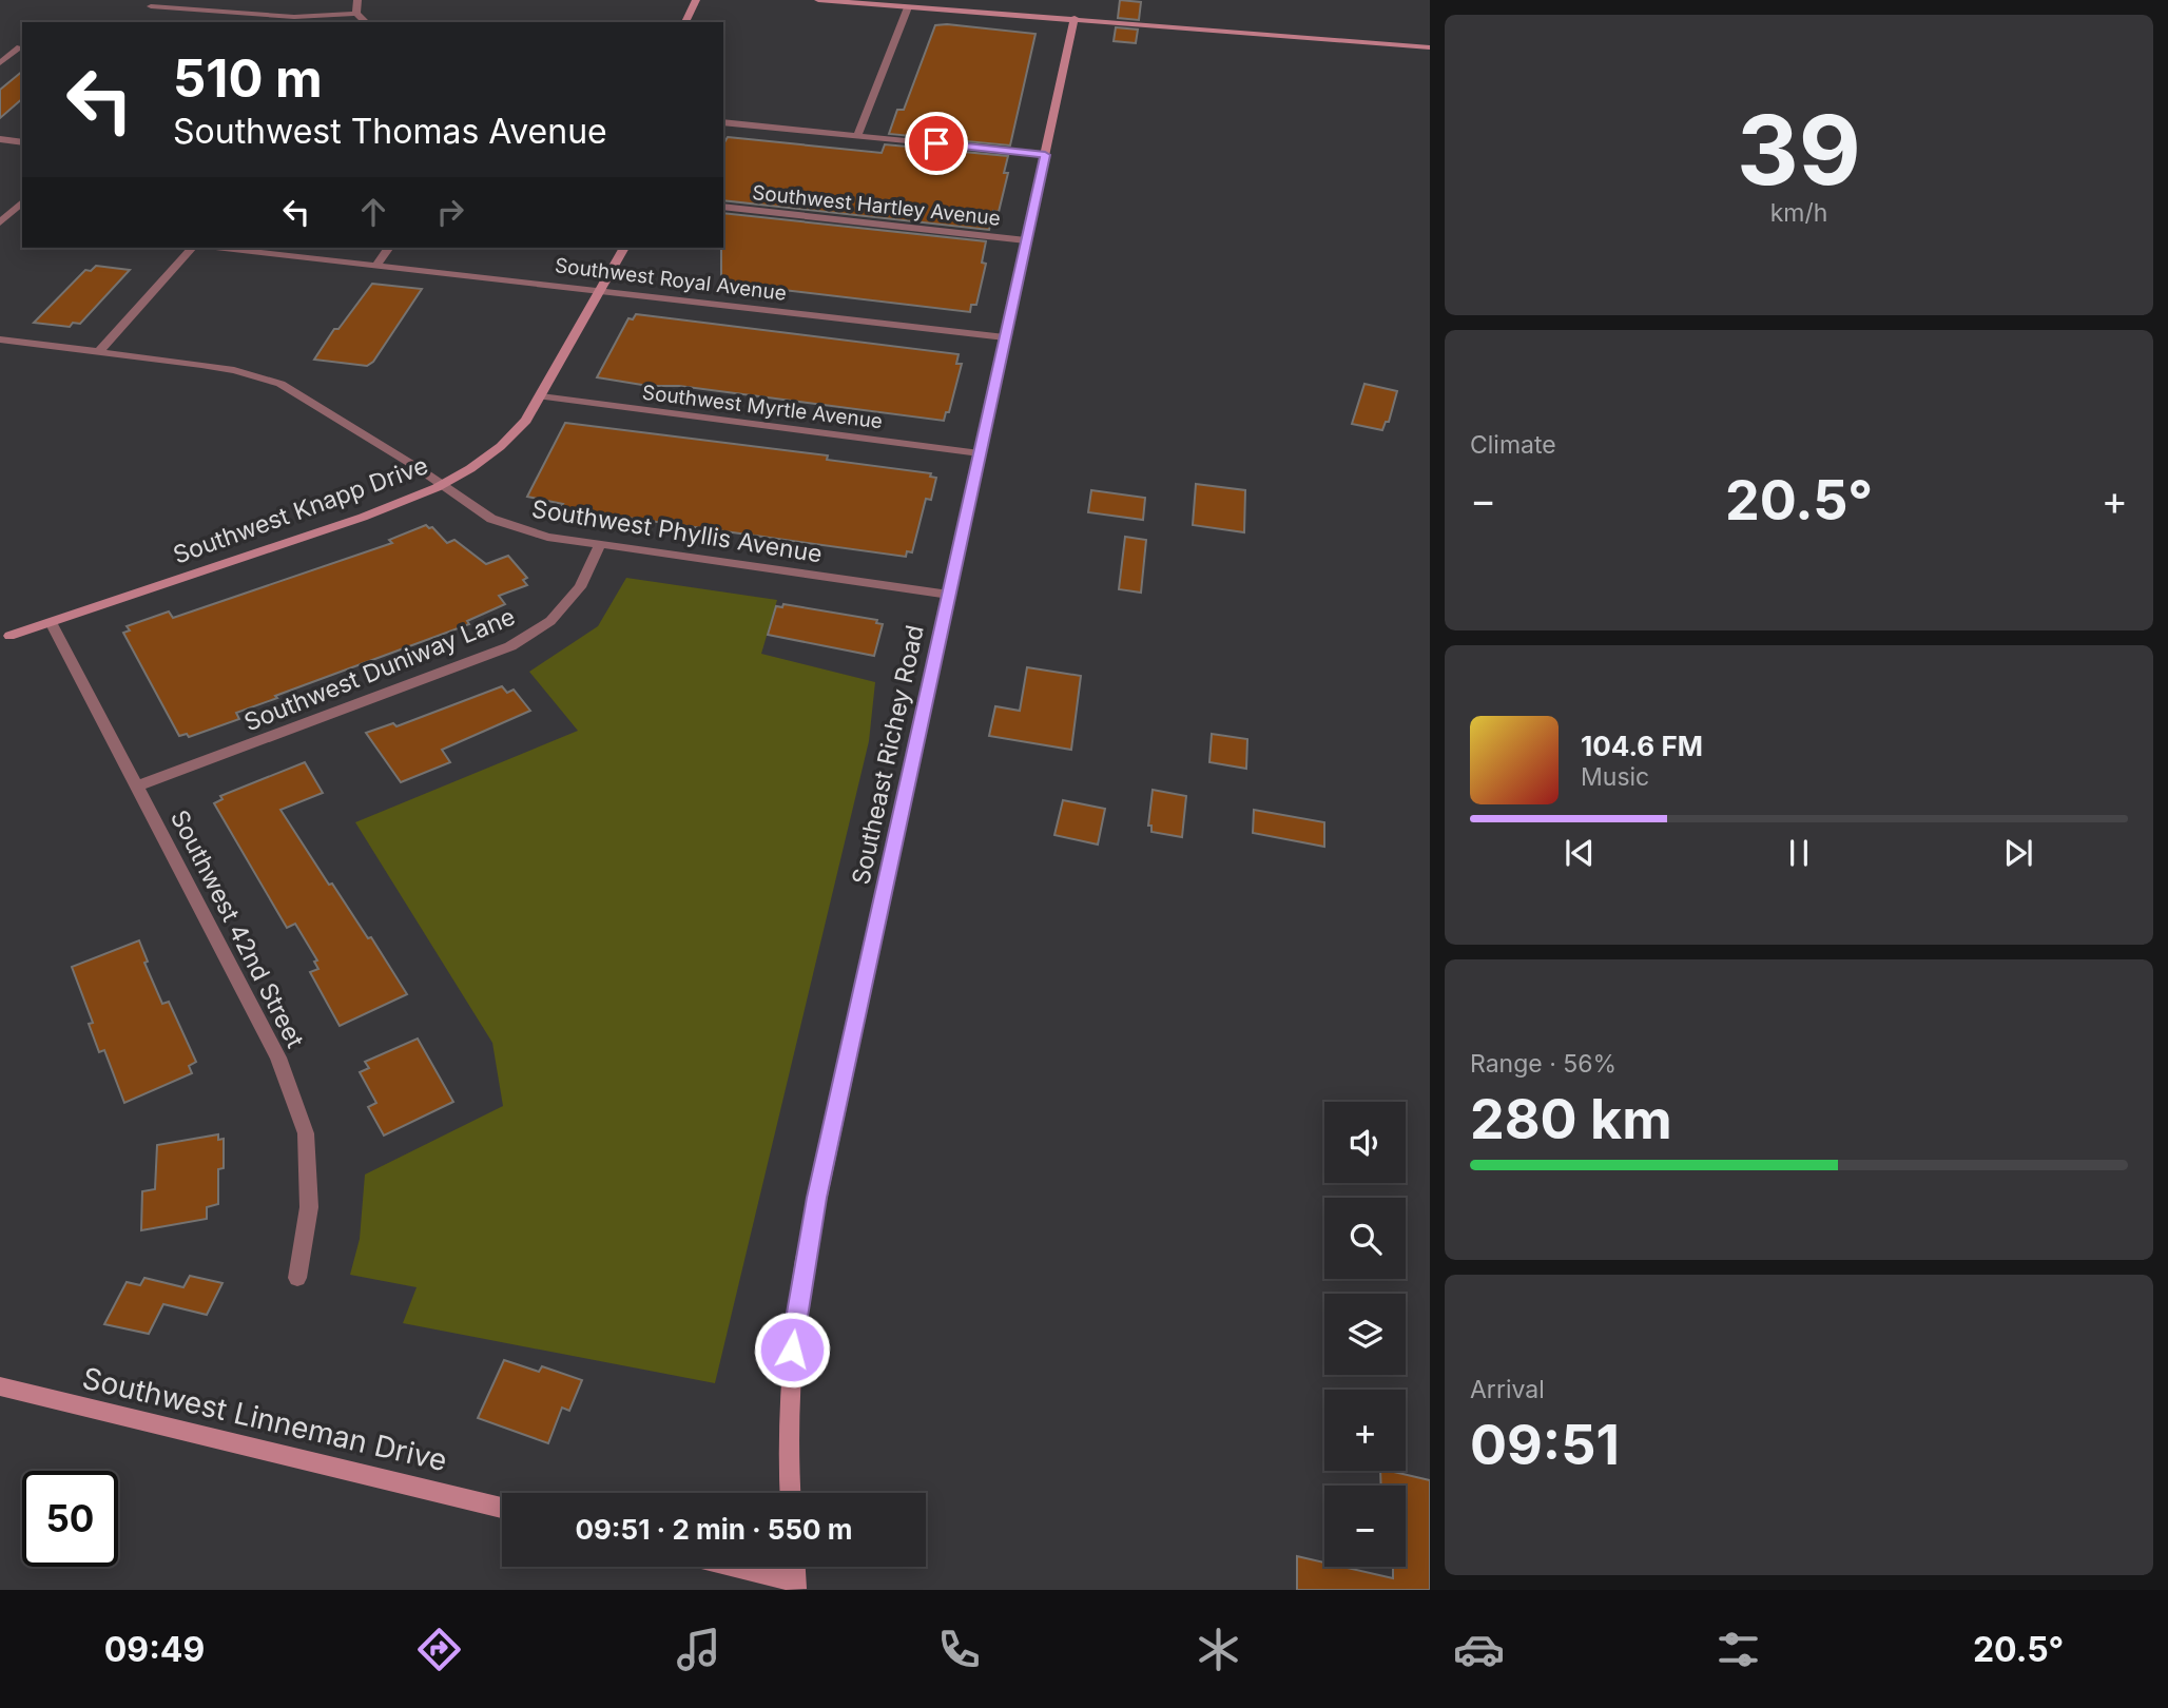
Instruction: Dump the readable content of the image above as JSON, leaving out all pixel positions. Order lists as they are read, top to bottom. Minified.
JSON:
{"streets":{"main road":["Southwest Knapp Drive","Southeast Richey Road","Southwest Linneman Drive"],"street":["Southwest Hartley Avenue","Southwest Royal Avenue","Southwest Myrtle Avenue","Southwest Phyllis Avenue","Southwest Duniway Lane","Southwest 42nd Street"]},"crossings":[["Southwest Hartley Avenue","Southeast Richey Road"],["Southwest Royal Avenue","Southwest Knapp Drive"],["Southwest Royal Avenue","Southeast Richey Road"],["Southwest Myrtle Avenue","Southwest Knapp Drive"],["Southwest Myrtle Avenue","Southeast Richey Road"],["Southwest Knapp Drive","Southwest Phyllis Avenue"],["Southwest Knapp Drive","Southwest 42nd Street"],["Southwest Phyllis Avenue","Southwest Duniway Lane"],["Southwest Phyllis Avenue","Southeast Richey Road"],["Southwest Duniway Lane","Southwest 42nd Street"]],"page":{"tile":[["39","km/h"],"Climate",["Range · 56%","280 km"],["Arrival","09:51"]],"turn":["510 m","Southwest Thomas Avenue"],"heat":["−","20.5°","+"],"song":["104.6 FM","Music"],"map_buttons":["+","−"],"limit":"50","trip":"09:51 · 2 min · 550 m","tabs":["09:49","20.5°"]}}
